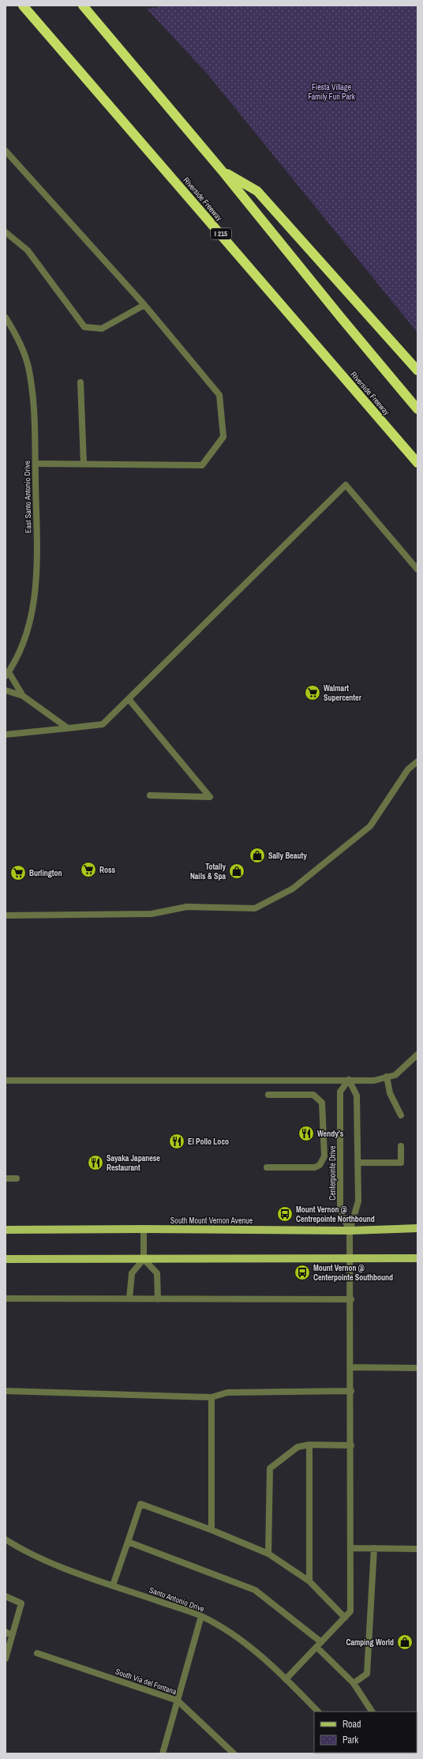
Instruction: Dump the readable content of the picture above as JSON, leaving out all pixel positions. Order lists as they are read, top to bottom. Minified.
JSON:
{"streets":{"highway":["Riverside Freeway","I 215"],"main road":["South Mount Vernon Avenue"],"street":["East Santo Antonio Drive","Centerpointe Drive","Santo Antonio Drive","South Via del Fontana"]},"crossings":[["Centerpointe Drive","South Mount Vernon Avenue"],["Centerpointe Drive","Santo Antonio Drive"]],"parks":["Fiesta Village Family Fun Park"],"places":{"supermarket":["Walmart Supercenter","Ross","Burlington"],"shop":["Sally Beauty","Totally Nails & Spa","Camping World"],"restaurant":["Wendy's","El Pollo Loco","Sayaka Japanese Restaurant"],"bus stop":["Mount Vernon @ Centrepointe Northbound","Mount Vernon @ Centerpointe Southbound"]},"legend":["Road","Park"]}
